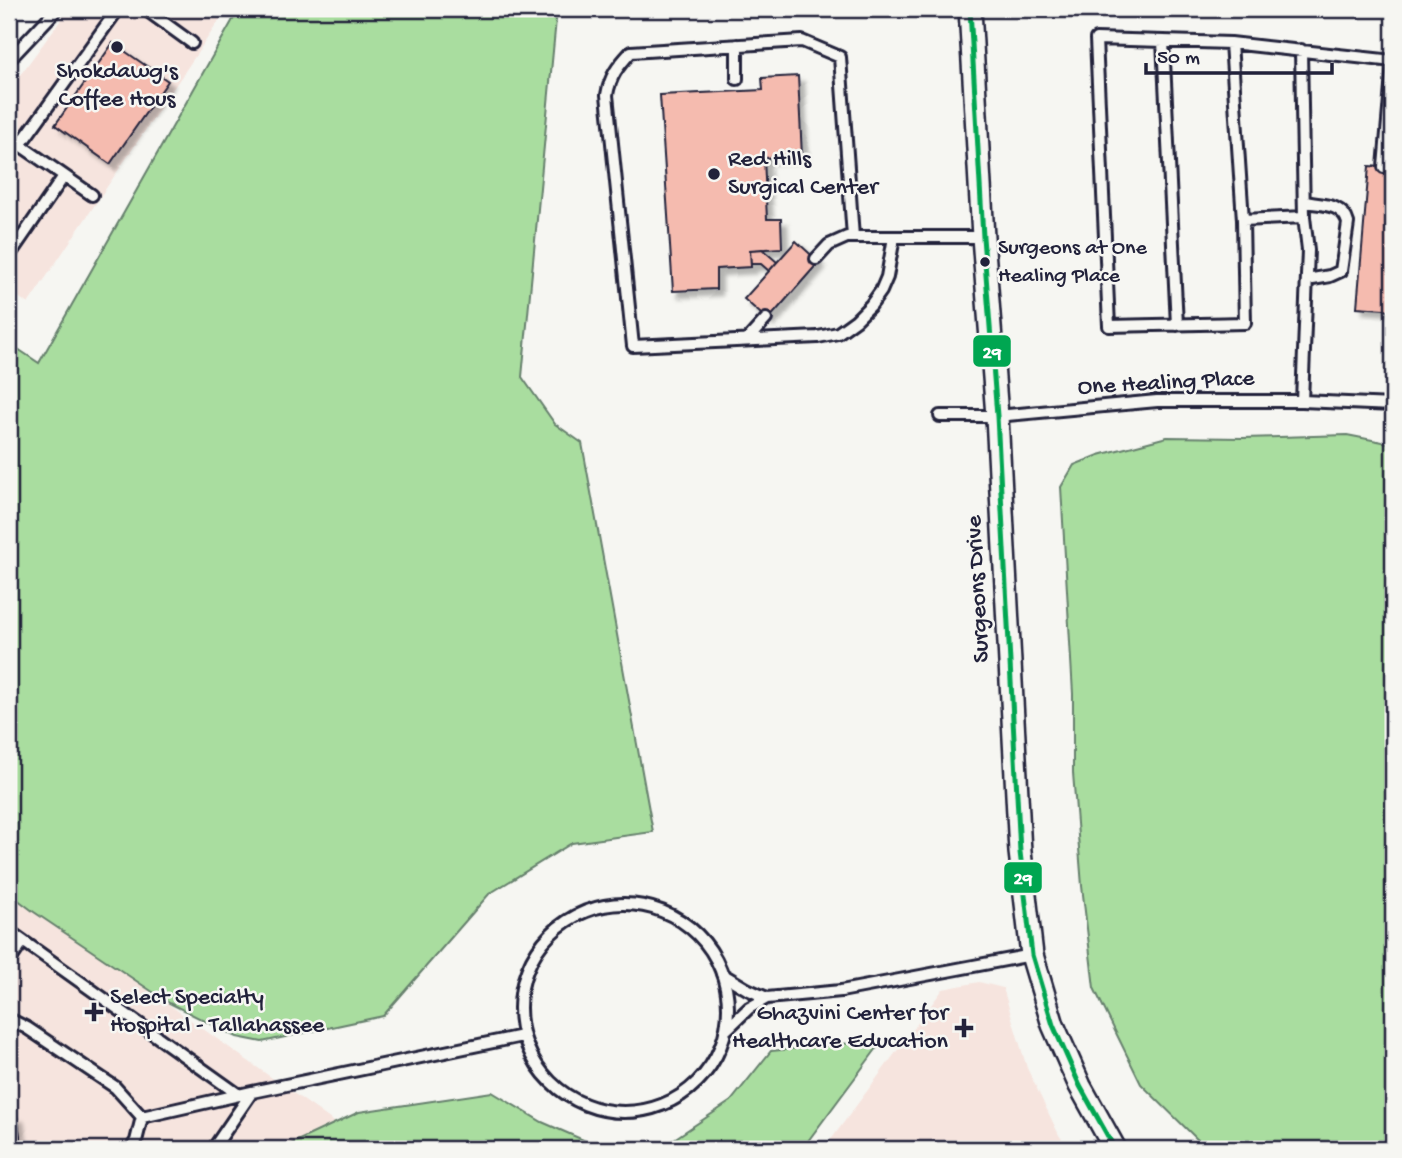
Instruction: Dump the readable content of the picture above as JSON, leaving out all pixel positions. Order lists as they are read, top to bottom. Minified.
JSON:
{"streets":{"street":["Surgeons Drive"],"lane":["One Healing Place"]},"crossings":[["One Healing Place","Surgeons Drive"]],"places":{"other":["Shokdawg's Coffee Hous","Red Hills Surgical Center","Surgeons at One Healing Place"],"health":["Select Specialty Hospital - Tallahassee","Ghazvini Center for Healthcare Education"]},"lines":["transit line 29"],"scale_bar":"50 m"}
